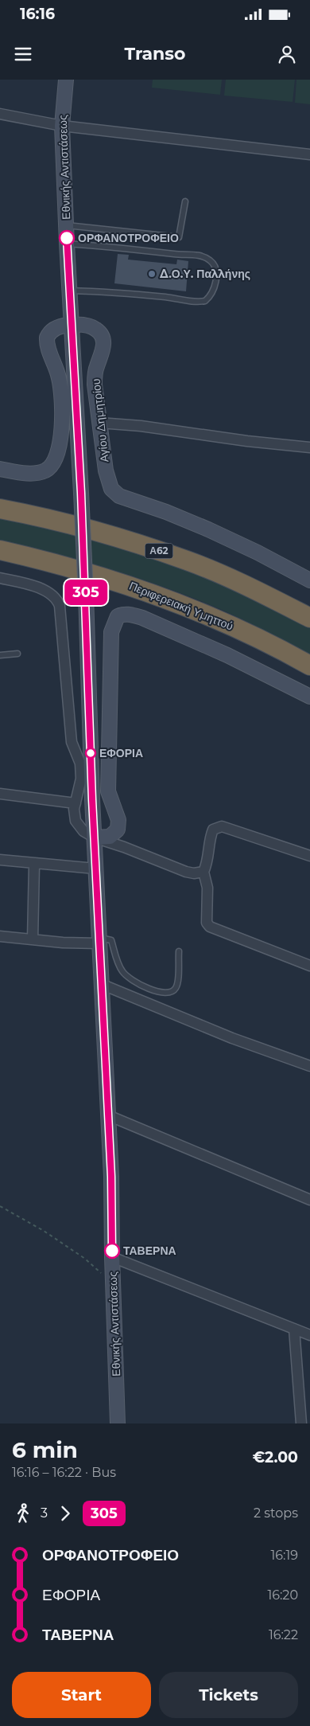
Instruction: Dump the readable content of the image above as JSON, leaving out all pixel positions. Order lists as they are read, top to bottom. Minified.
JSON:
{"streets":{"highway":["Α62","Περιφερειακή Υμηττού"],"main road":["Εθνικής Αντιστάσεως","Αγίου Δημητρίου"]},"crossings":[["Εθνικής Αντιστάσεως","Αγίου Δημητρίου"]],"places":["ΟΡΦΑΝΟΤΡΟΦΕΙΟ","Δ.Ο.Υ. Παλλήνης","ΕΦΟΡΙΑ","ΤΑΒΕΡΝΑ"],"lines":["bus line 305"],"page":{"status":"16:16","header":"Transo","on_map":"305","heading":["6 min","16:16 – 16:22 · Bus","€2.00"],"legs":["3","305","2 stops"],"list":[{"name":"ΟΡΦΑΝΟΤΡΟΦΕΙΟ","value":"16:19"},{"name":"ΕΦΟΡΙΑ","value":"16:20"},{"name":"ΤΑΒΕΡΝΑ","value":"16:22"}],"buttons":["Start","Tickets"]}}
